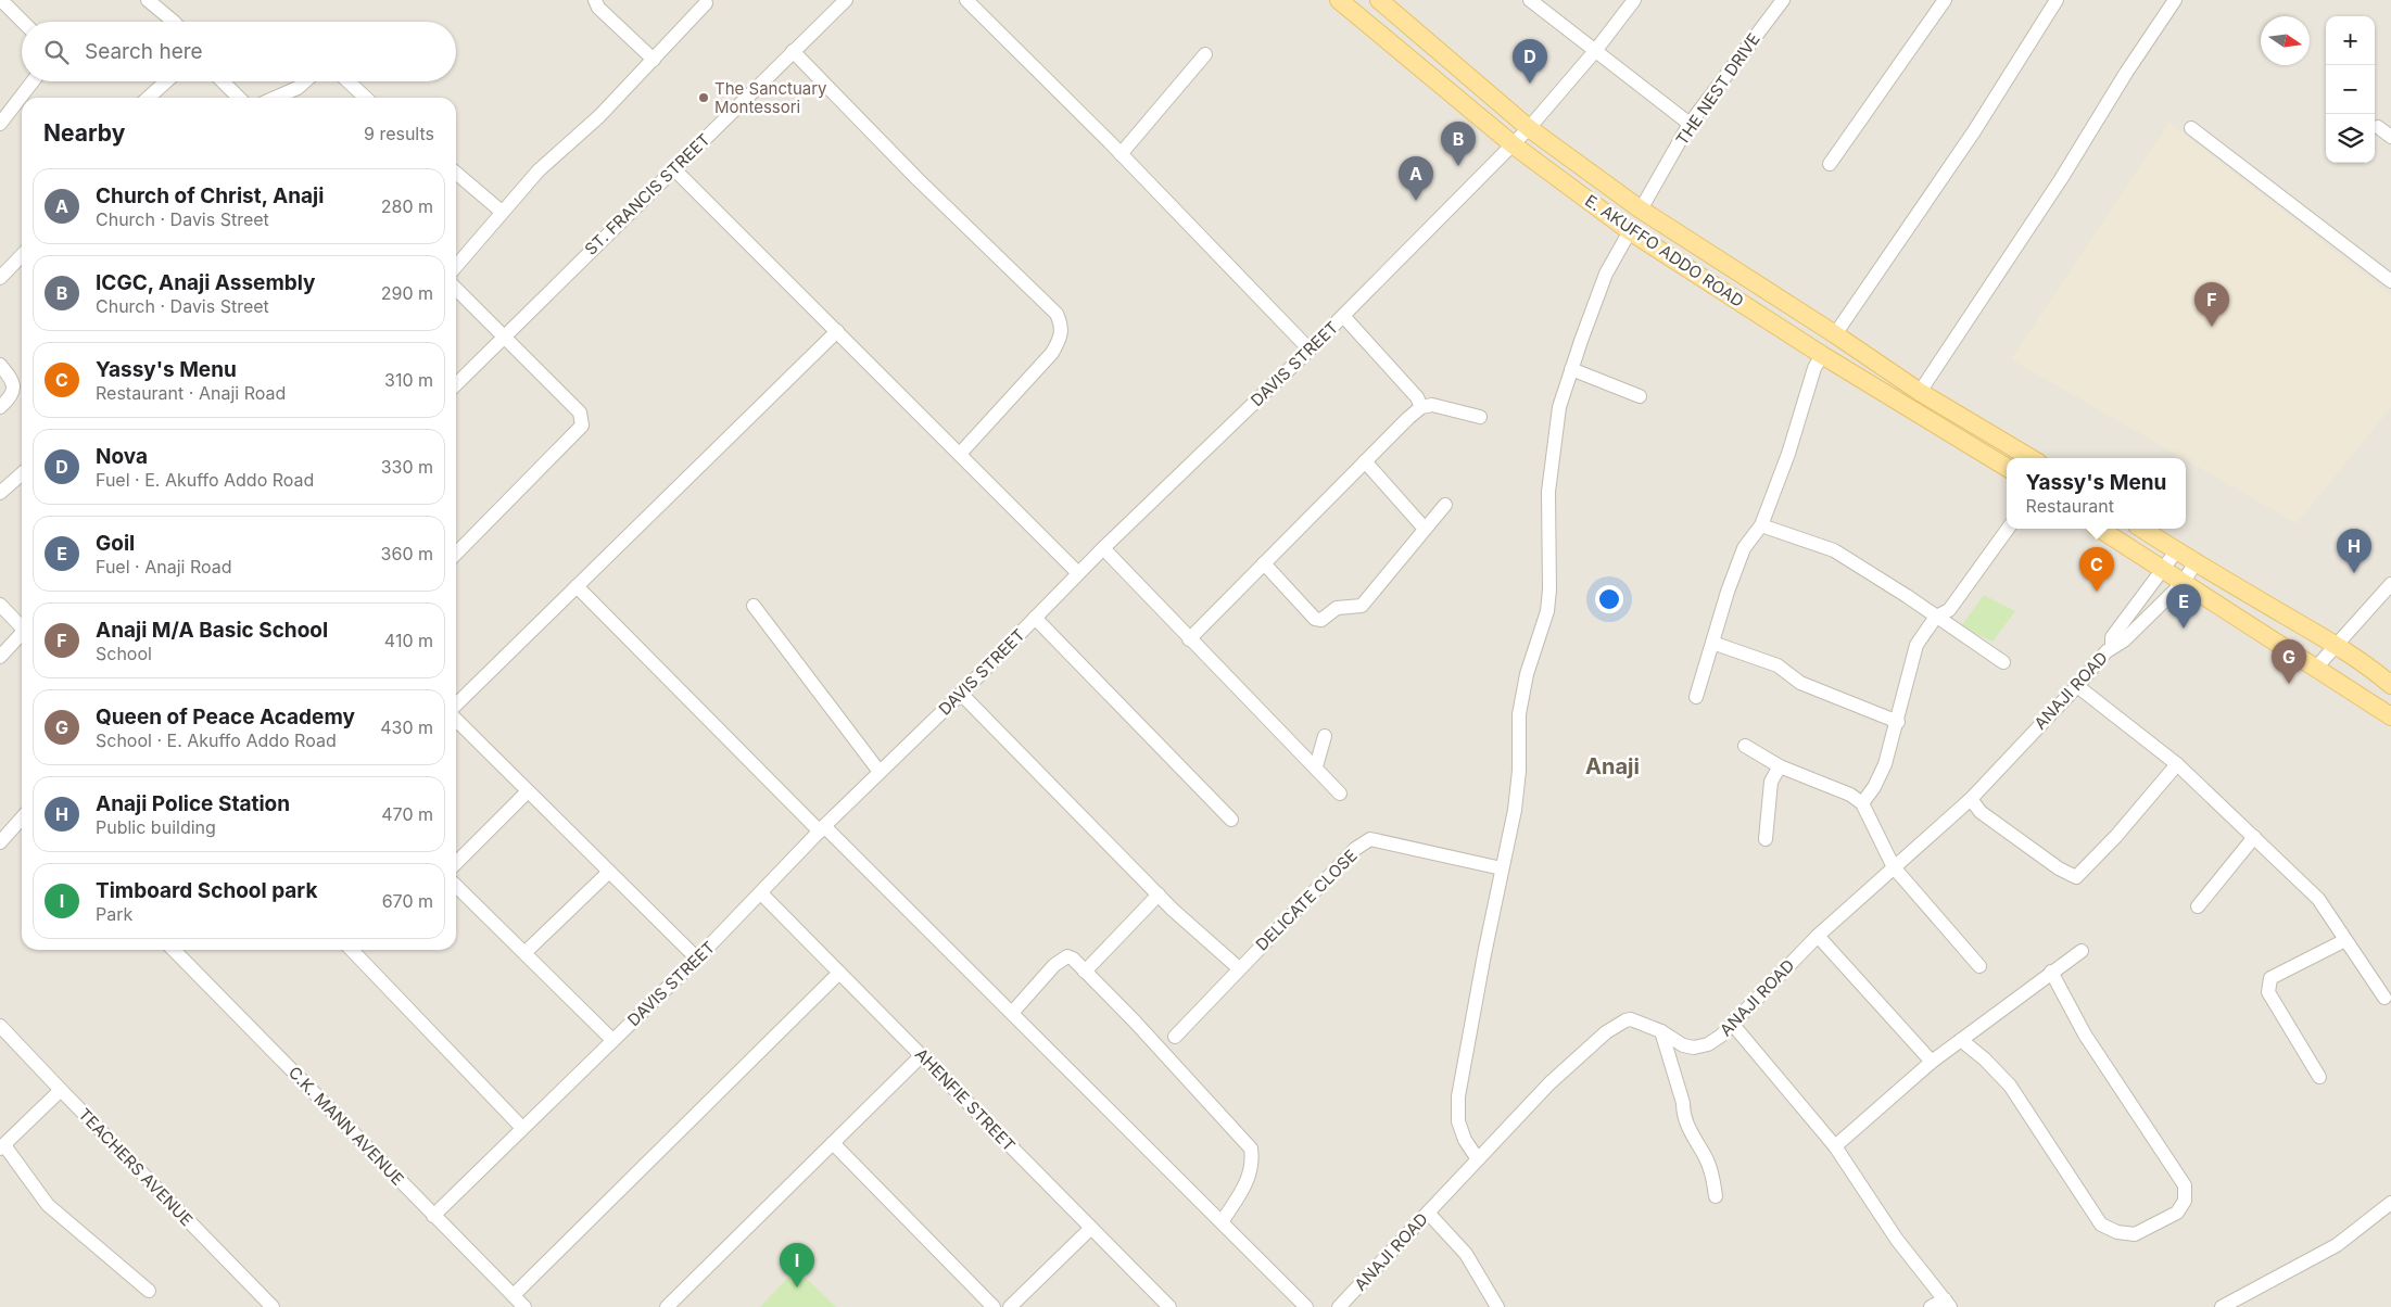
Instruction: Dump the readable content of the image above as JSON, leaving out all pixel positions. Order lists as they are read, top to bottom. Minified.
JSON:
{"streets":{"main road":["E. AKUFFO ADDO ROAD"],"street":["THE NEST DRIVE","ST. FRANCIS STREET","DAVIS STREET","ANAJI ROAD","DELICATE CLOSE","AHENFIE STREET","C.K. MANN AVENUE","TEACHERS AVENUE"]},"crossings":[["THE NEST DRIVE","E. AKUFFO ADDO ROAD"],["E. AKUFFO ADDO ROAD","DAVIS STREET"],["DAVIS STREET","AHENFIE STREET"],["DAVIS STREET","C.K. MANN AVENUE"]],"districts":["Anaji"],"places":["The Sanctuary Montessori"],"north":"right","page":{"map_buttons":["+","−"],"search":"Search here","pins":["D","B","A","F","H","C","E","G","I"],"heading":["Nearby","9 results"],"list":[{"mark":"A","name":"Church of Christ, Anaji","note":"Church · Davis Street","value":"280 m"},{"mark":"B","name":"ICGC, Anaji Assembly","note":"Church · Davis Street","value":"290 m"},{"mark":"C","name":"Yassy's Menu","note":"Restaurant · Anaji Road","value":"310 m"},{"mark":"D","name":"Nova","note":"Fuel · E. Akuffo Addo Road","value":"330 m"},{"mark":"E","name":"Goil","note":"Fuel · Anaji Road","value":"360 m"},{"mark":"F","name":"Anaji M/A Basic School","note":"School","value":"410 m"},{"mark":"G","name":"Queen of Peace Academy","note":"School · E. Akuffo Addo Road","value":"430 m"},{"mark":"H","name":"Anaji Police Station","note":"Public building","value":"470 m"},{"mark":"I","name":"Timboard School park","note":"Park","value":"670 m"}],"popup":["Yassy's Menu","Restaurant"]}}
